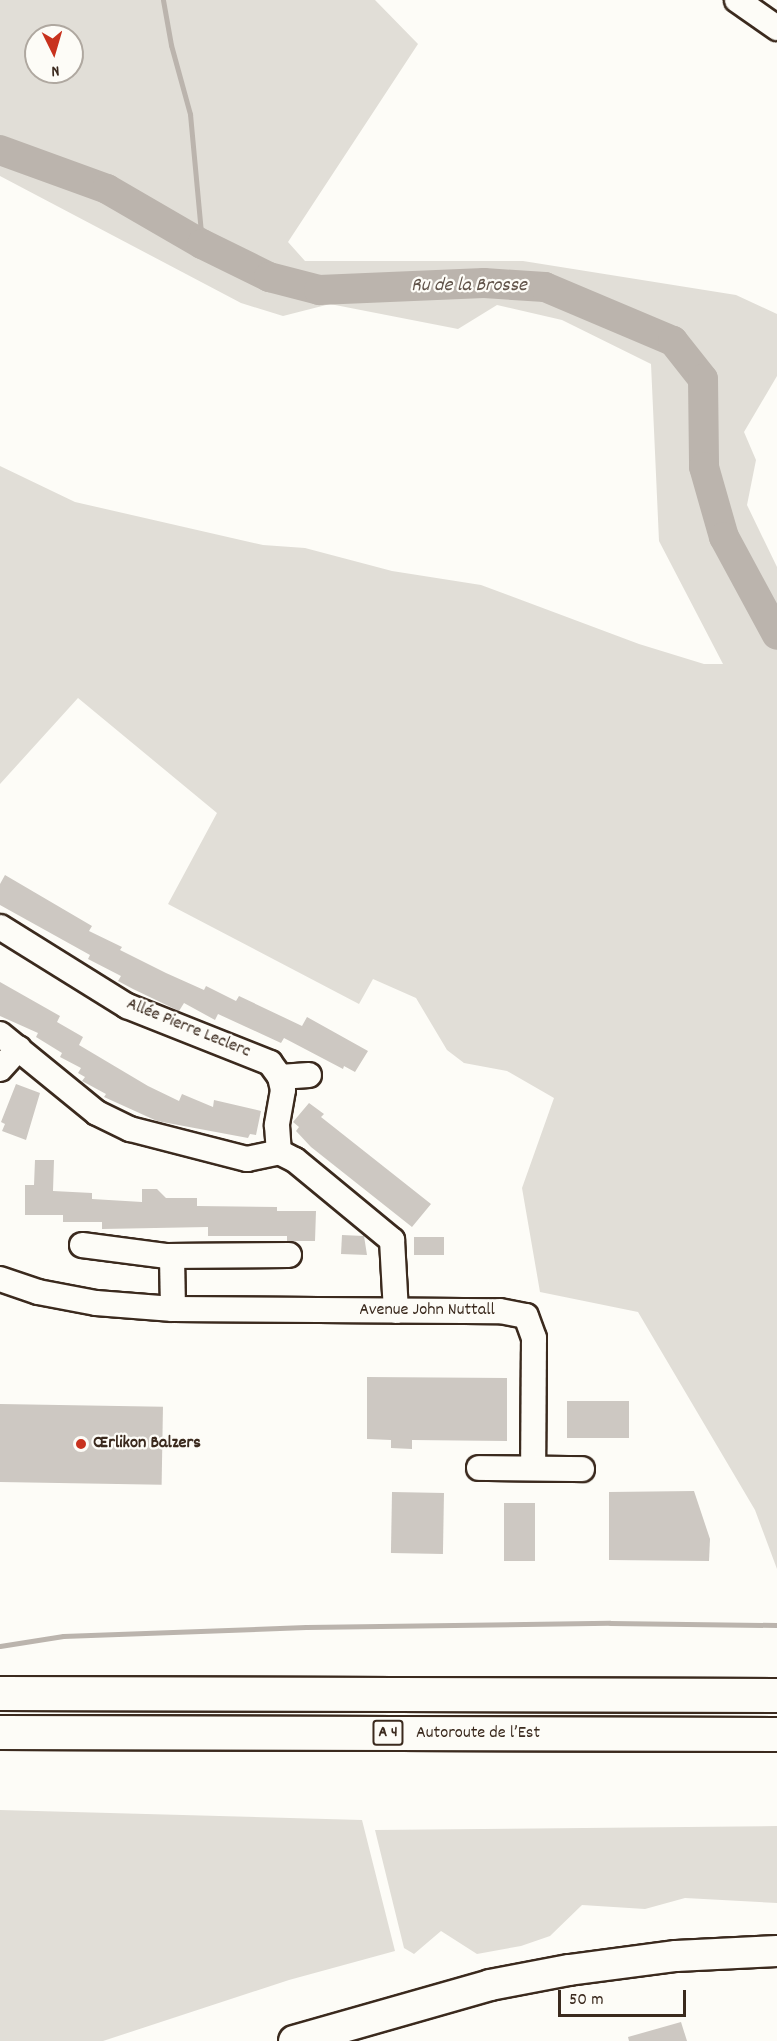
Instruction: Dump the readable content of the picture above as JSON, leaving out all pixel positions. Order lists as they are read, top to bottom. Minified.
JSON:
{"streets":{"highway":["A 4","Autoroute de l’Est"],"street":["Allée Pierre Leclerc","Avenue John Nuttall"]},"water":["Ru de la Brosse"],"places":["Œrlikon Balzers"],"scale_bar":"50 m","north":"bottom"}
